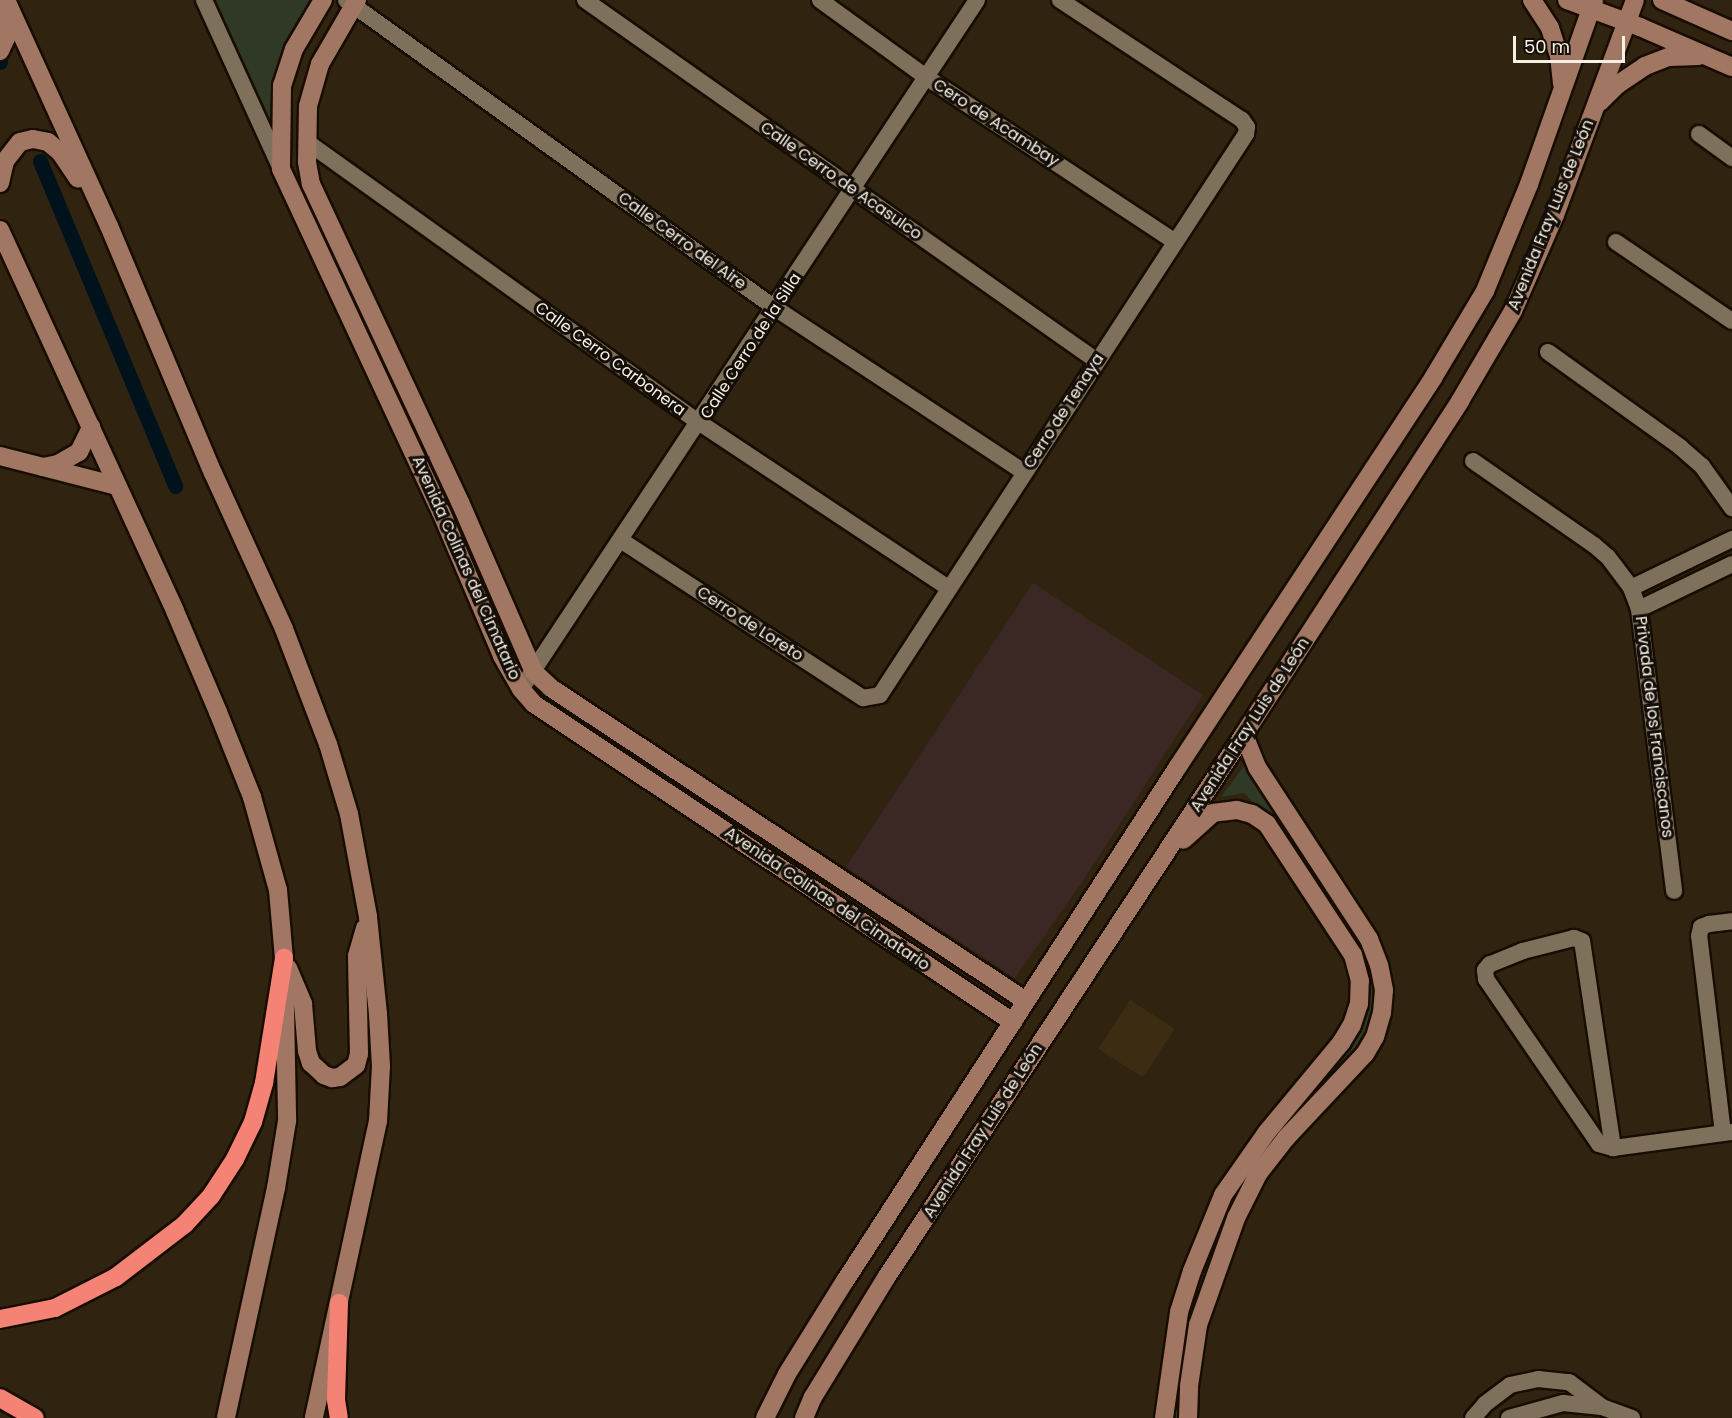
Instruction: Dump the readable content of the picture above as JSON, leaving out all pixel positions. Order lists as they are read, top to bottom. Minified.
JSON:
{"streets":{"main road":["Avenida Fray Luis de León","Avenida Colinas del Cimatario"],"street":["Cero de Acambay","Calle Cerro de Acasulco","Calle Cerro del Aire","Calle Cerro de la Silla","Calle Cerro Carbonera","Cerro de Tenaya","Cerro de Loreto","Privada de los Franciscanos"]},"crossings":[["Cero de Acambay","Calle Cerro de la Silla"],["Cero de Acambay","Cerro de Tenaya"],["Calle Cerro de Acasulco","Calle Cerro de la Silla"],["Calle Cerro de Acasulco","Cerro de Tenaya"],["Avenida Fray Luis de León","Avenida Colinas del Cimatario"],["Calle Cerro del Aire","Calle Cerro de la Silla"],["Calle Cerro del Aire","Cerro de Tenaya"],["Calle Cerro del Aire","Avenida Colinas del Cimatario"],["Calle Cerro de la Silla","Calle Cerro Carbonera"],["Calle Cerro de la Silla","Avenida Colinas del Cimatario"],["Calle Cerro de la Silla","Cerro de Loreto"],["Calle Cerro Carbonera","Cerro de Tenaya"],["Calle Cerro Carbonera","Avenida Colinas del Cimatario"],["Cerro de Tenaya","Cerro de Loreto"]],"scale_bar":"50 m"}
